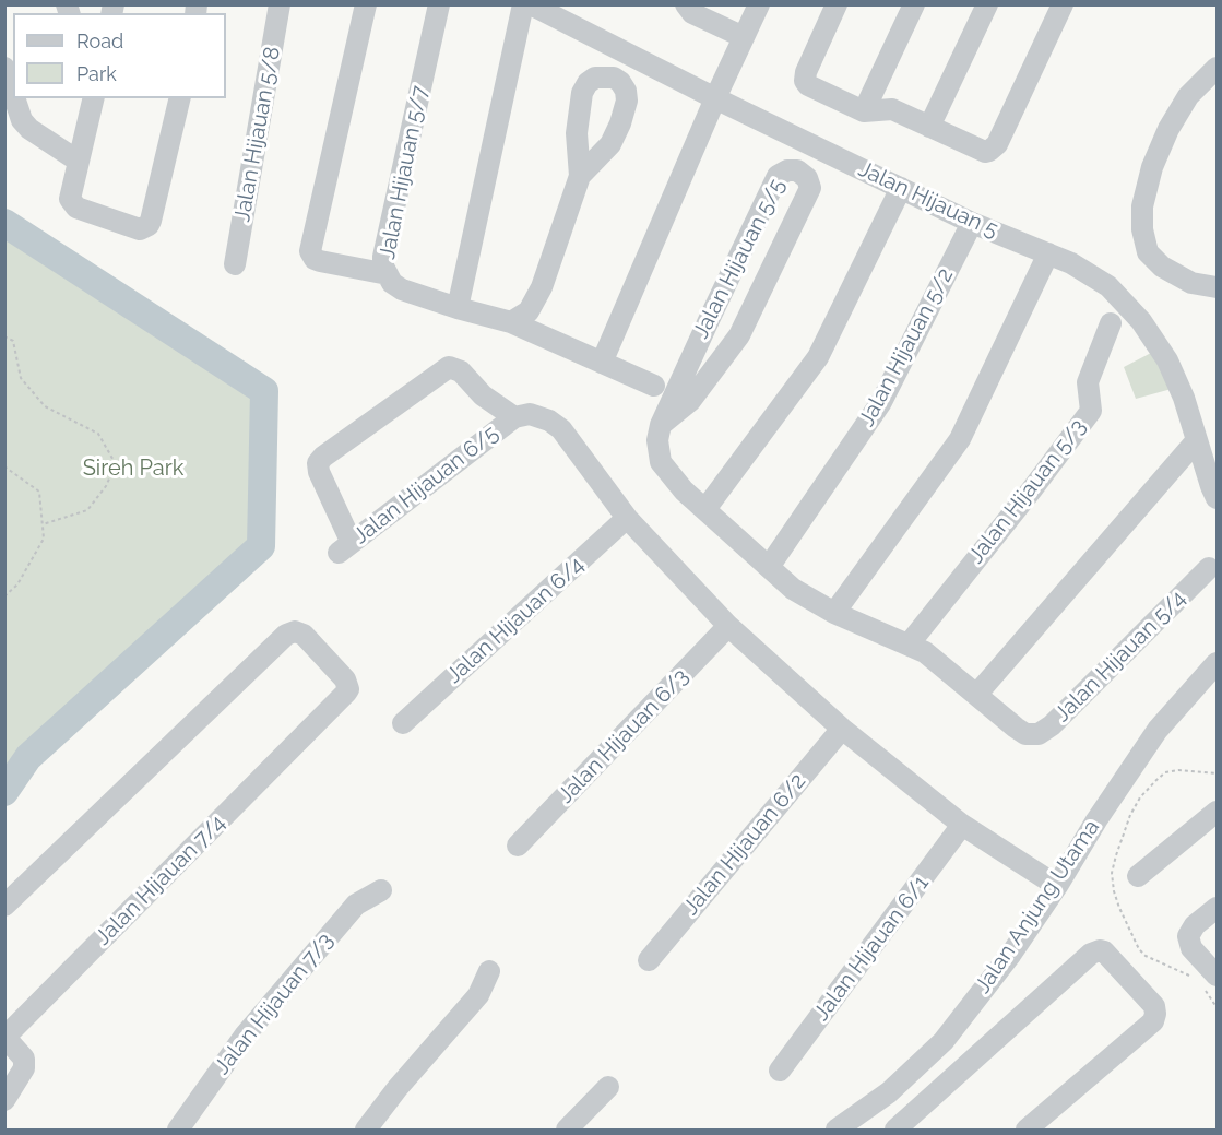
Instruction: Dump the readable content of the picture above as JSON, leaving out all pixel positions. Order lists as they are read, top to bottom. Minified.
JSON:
{"streets":{"street":["Jalan Hijauan 5/8","Jalan Hijauan 5/7","Jalan Hijauan 5","Jalan Hijauan 5/5","Jalan Hijauan 5/2","Jalan Hijauan 6/5","Jalan Hijauan 5/3","Jalan Hijauan 6/4","Jalan Hijauan 5/4","Jalan Hijauan 6/3","Jalan Hijauan 6/2","Jalan Hijauan 7/4","Jalan Anjung Utama","Jalan Hijauan 6/1","Jalan Hijauan 7/3"]},"crossings":[["Jalan Hijauan 5","Jalan Hijauan 5/2"],["Jalan Hijauan 5/5","Jalan Hijauan 5/2"],["Jalan Hijauan 5/5","Jalan Hijauan 5/3"],["Jalan Hijauan 5/5","Jalan Hijauan 5/4"]],"parks":["Sireh Park"],"legend":["Road","Park"]}
